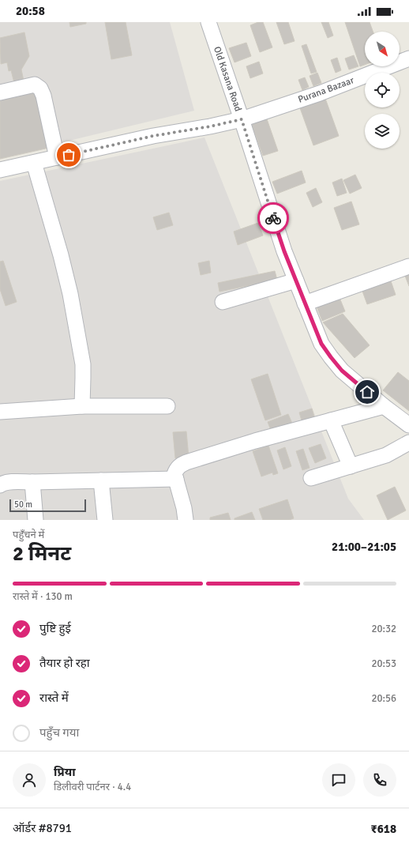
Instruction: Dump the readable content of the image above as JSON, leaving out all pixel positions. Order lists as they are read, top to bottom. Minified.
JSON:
{"streets":{"street":["Old Kasana Road","Purana Bazaar"]},"crossings":[["Old Kasana Road","Purana Bazaar"]],"scale_bar":"50 m","north":"bottom right","page":{"status":"20:58","scale":"50 m","heading":["2 मिनट","पहुँचने में","21:00–21:05"],"panel":["प्रिया","डिलीवरी पार्टनर · 4.4","ऑर्डर #8791","₹618"],"bar":"रास्ते में · 130 m","list":[["पुष्टि हुई","20:32"],["तैयार हो रहा","20:53"],["रास्ते में","20:56"],"पहुँच गया"]}}
